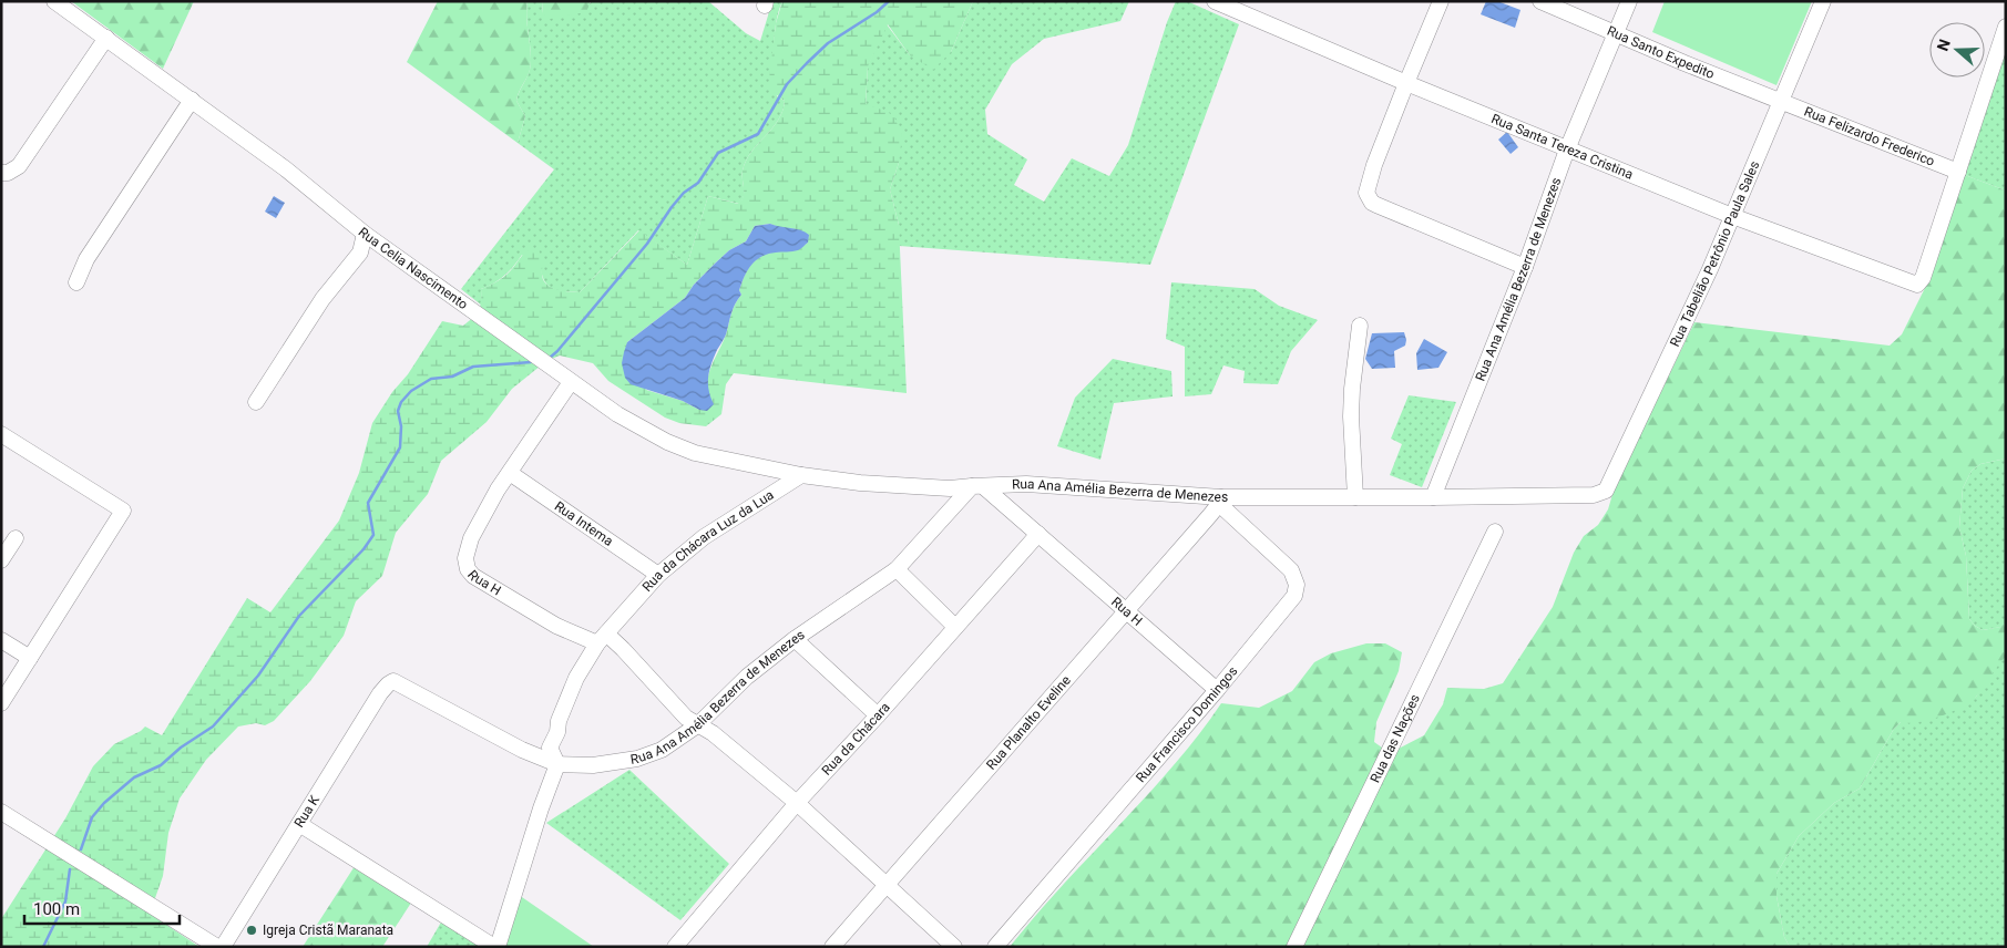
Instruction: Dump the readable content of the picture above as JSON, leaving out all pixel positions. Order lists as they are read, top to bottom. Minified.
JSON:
{"streets":{"street":["Rua Santo Expedito","Rua Felizardo Frederico","Rua Santa Tereza Cristina","Rua Tabelião Petrônio Paula Sales","Rua Celia Nascimento","Rua Ana Amélia Bezerra de Menezes","Rua Intema","Rua da Chácara Luz da Lua","Rua H","Rua Planalto Eveline","Rua Francisco Domingos","Rua da Chácara","Rua das Nações","Rua K"]},"crossings":[["Rua Santo Expedito","Rua Felizardo Frederico"],["Rua Santo Expedito","Rua Tabelião Petrônio Paula Sales"],["Rua Santo Expedito","Rua Ana Amélia Bezerra de Menezes"],["Rua Felizardo Frederico","Rua Santa Tereza Cristina"],["Rua Felizardo Frederico","Rua Tabelião Petrônio Paula Sales"],["Rua Santa Tereza Cristina","Rua Tabelião Petrônio Paula Sales"],["Rua Santa Tereza Cristina","Rua Ana Amélia Bezerra de Menezes"],["Rua Tabelião Petrônio Paula Sales","Rua Ana Amélia Bezerra de Menezes"],["Rua Celia Nascimento","Rua da Chácara Luz da Lua"],["Rua Ana Amélia Bezerra de Menezes","Rua da Chácara Luz da Lua"],["Rua Ana Amélia Bezerra de Menezes","Rua H"],["Rua Ana Amélia Bezerra de Menezes","Rua Planalto Eveline"],["Rua Ana Amélia Bezerra de Menezes","Rua Francisco Domingos"],["Rua Ana Amélia Bezerra de Menezes","Rua K"],["Rua Intema","Rua da Chácara Luz da Lua"],["Rua Intema","Rua H"],["Rua da Chácara Luz da Lua","Rua H"],["Rua H","Rua Planalto Eveline"],["Rua H","Rua Francisco Domingos"],["Rua H","Rua da Chácara"],["Rua Planalto Eveline","Rua Francisco Domingos"]],"places":["Igreja Cristã Maranata"],"scale_bar":"100 m","north":"left"}
